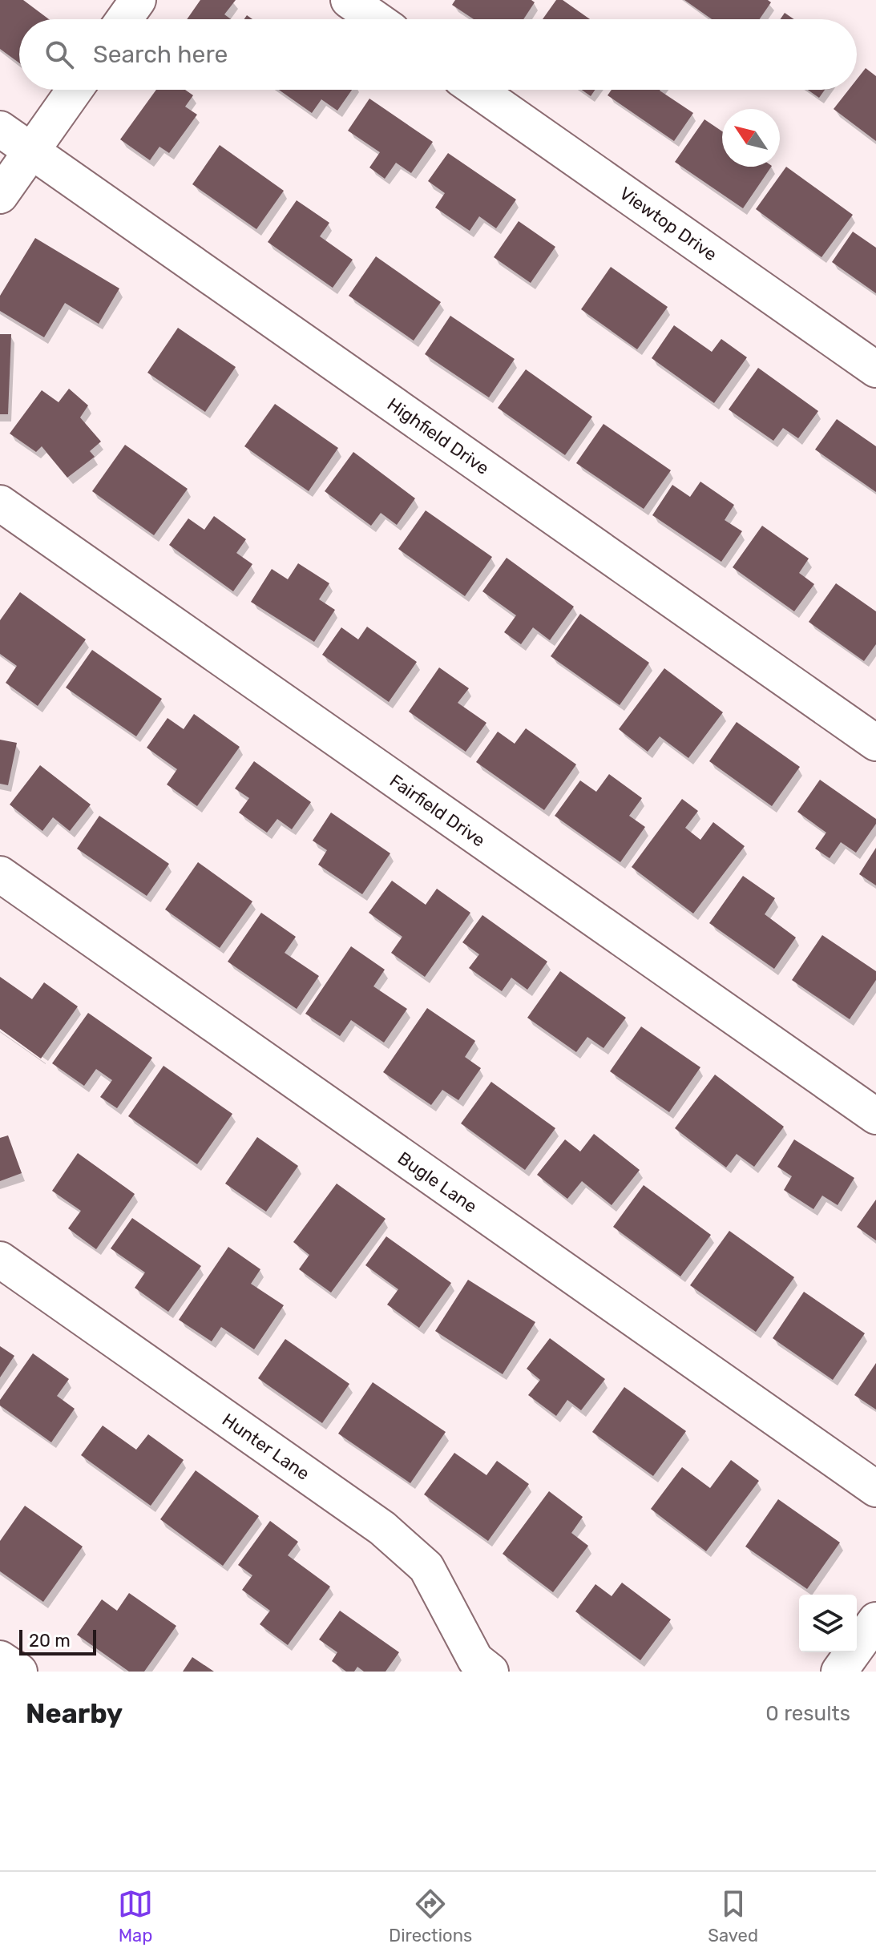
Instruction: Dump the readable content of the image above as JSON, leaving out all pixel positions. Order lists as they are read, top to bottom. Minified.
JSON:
{"streets":{"street":["Viewtop Drive","Highfield Drive","Fairfield Drive","Bugle Lane","Hunter Lane"]},"scale_bar":"20 m","north":"top left","page":{"search":"Search here","scale":"20 m","heading":["Nearby","0 results"],"nav":["Map","Directions","Saved"]}}
